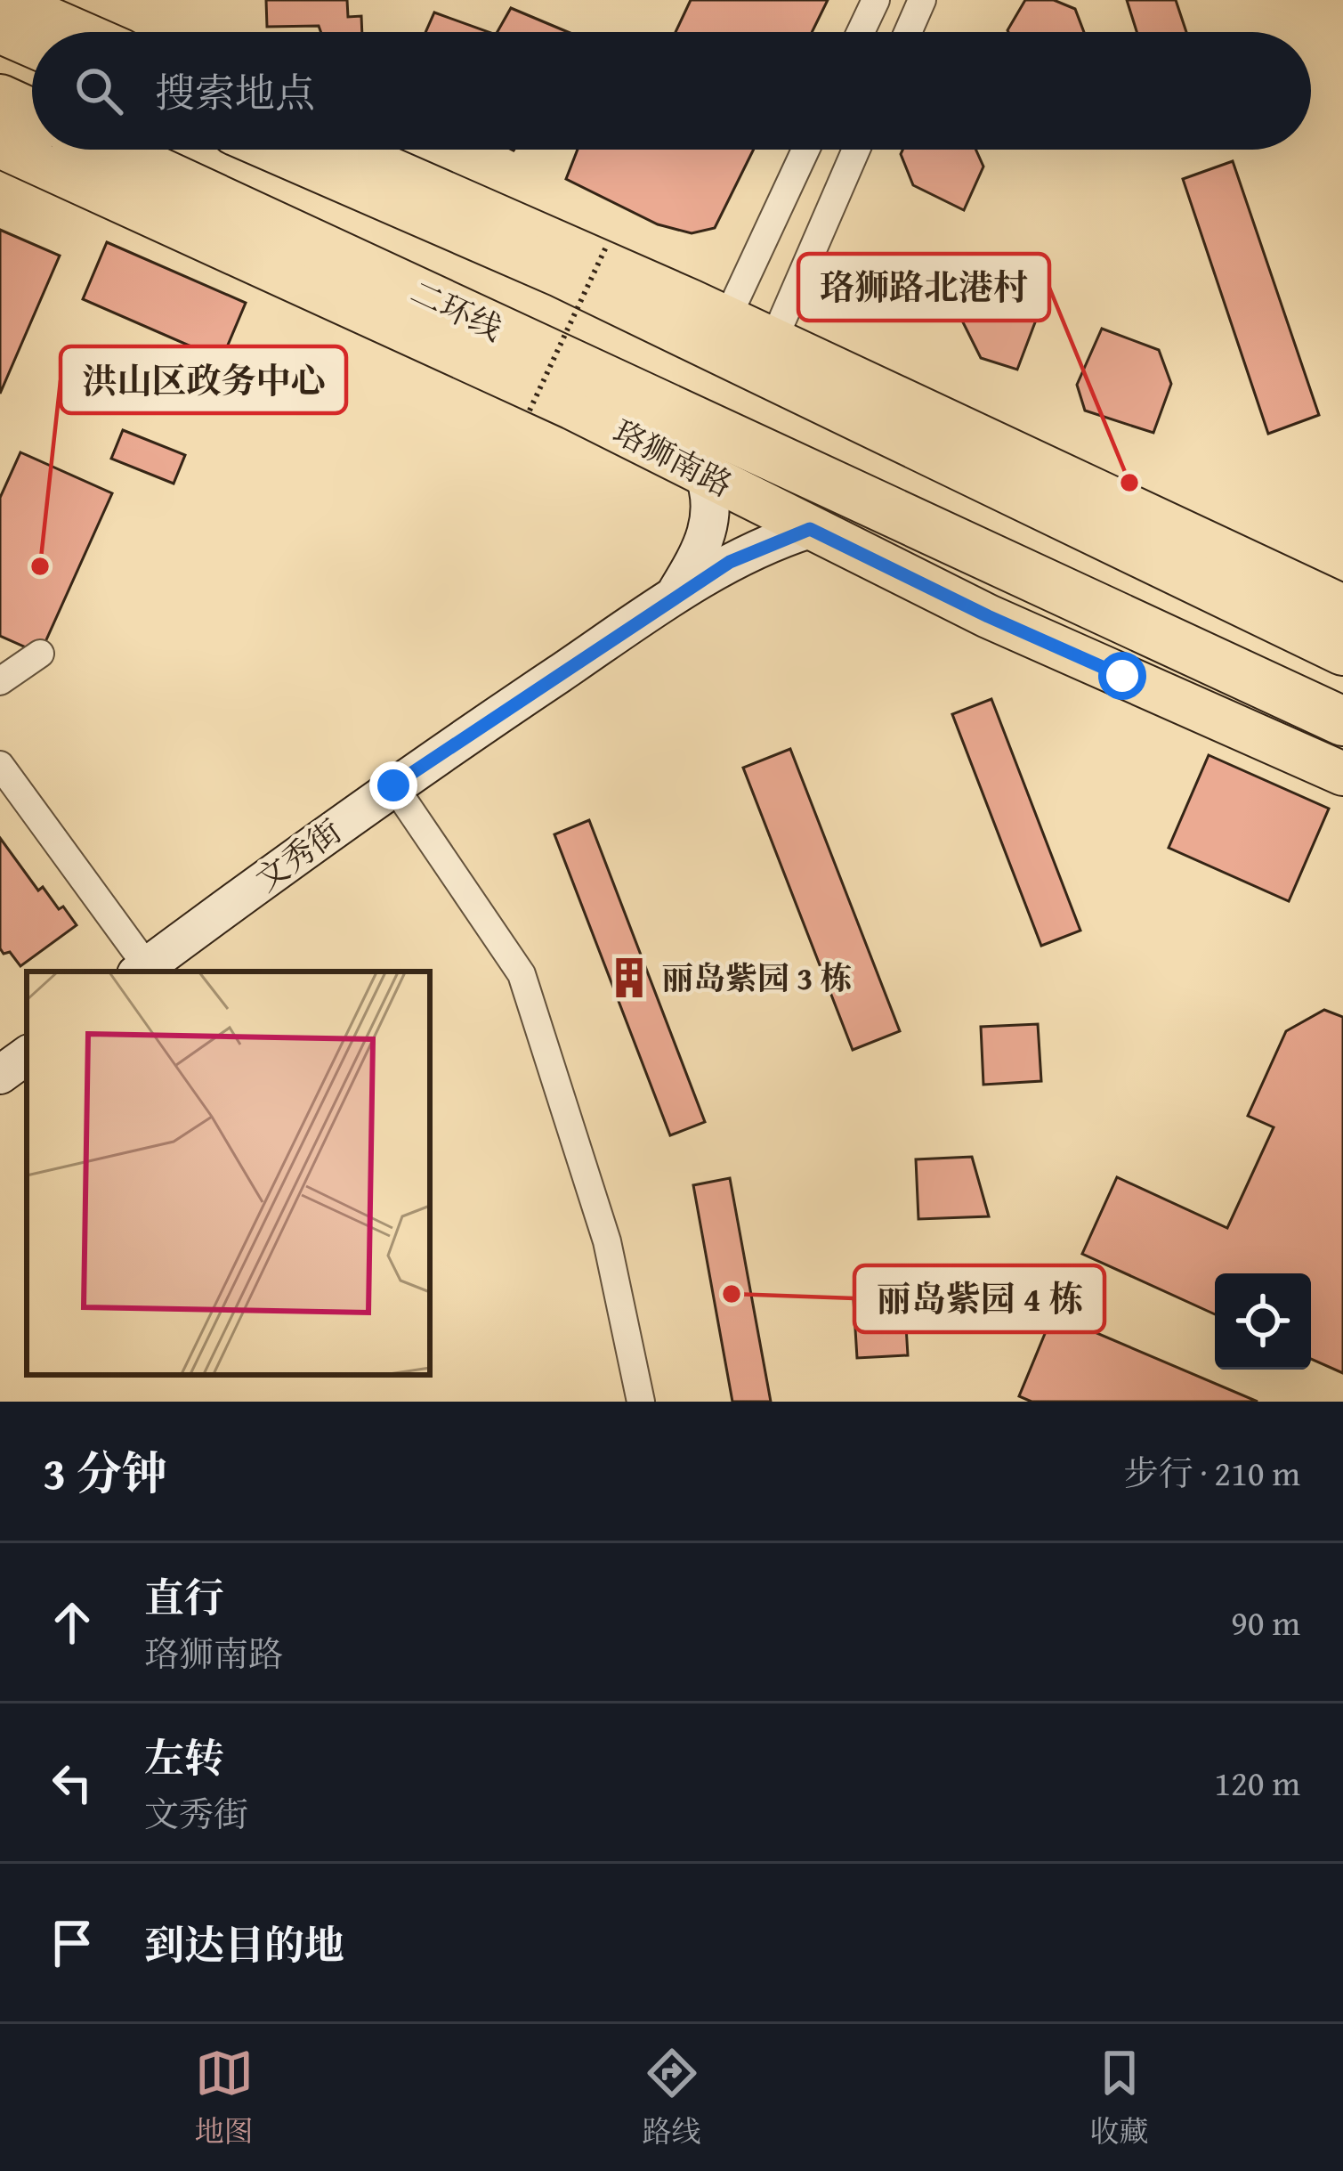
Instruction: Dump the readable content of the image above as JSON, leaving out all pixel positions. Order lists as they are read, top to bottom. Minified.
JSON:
{"streets":{"highway":["二环线"],"main road":["珞狮南路"],"street":["文秀街"]},"crossings":[["珞狮南路","文秀街"]],"places":{"other":["珞狮路北港村","洪山区政务中心","丽岛紫园 4 栋"],"building":["丽岛紫园 3 栋"]},"page":{"search":"搜索地点","heading":["3 分钟","步行 · 210 m"],"list":[["直行","珞狮南路","90 m"],["左转","文秀街","120 m"],"到达目的地"],"nav":["地图","路线","收藏"]}}
